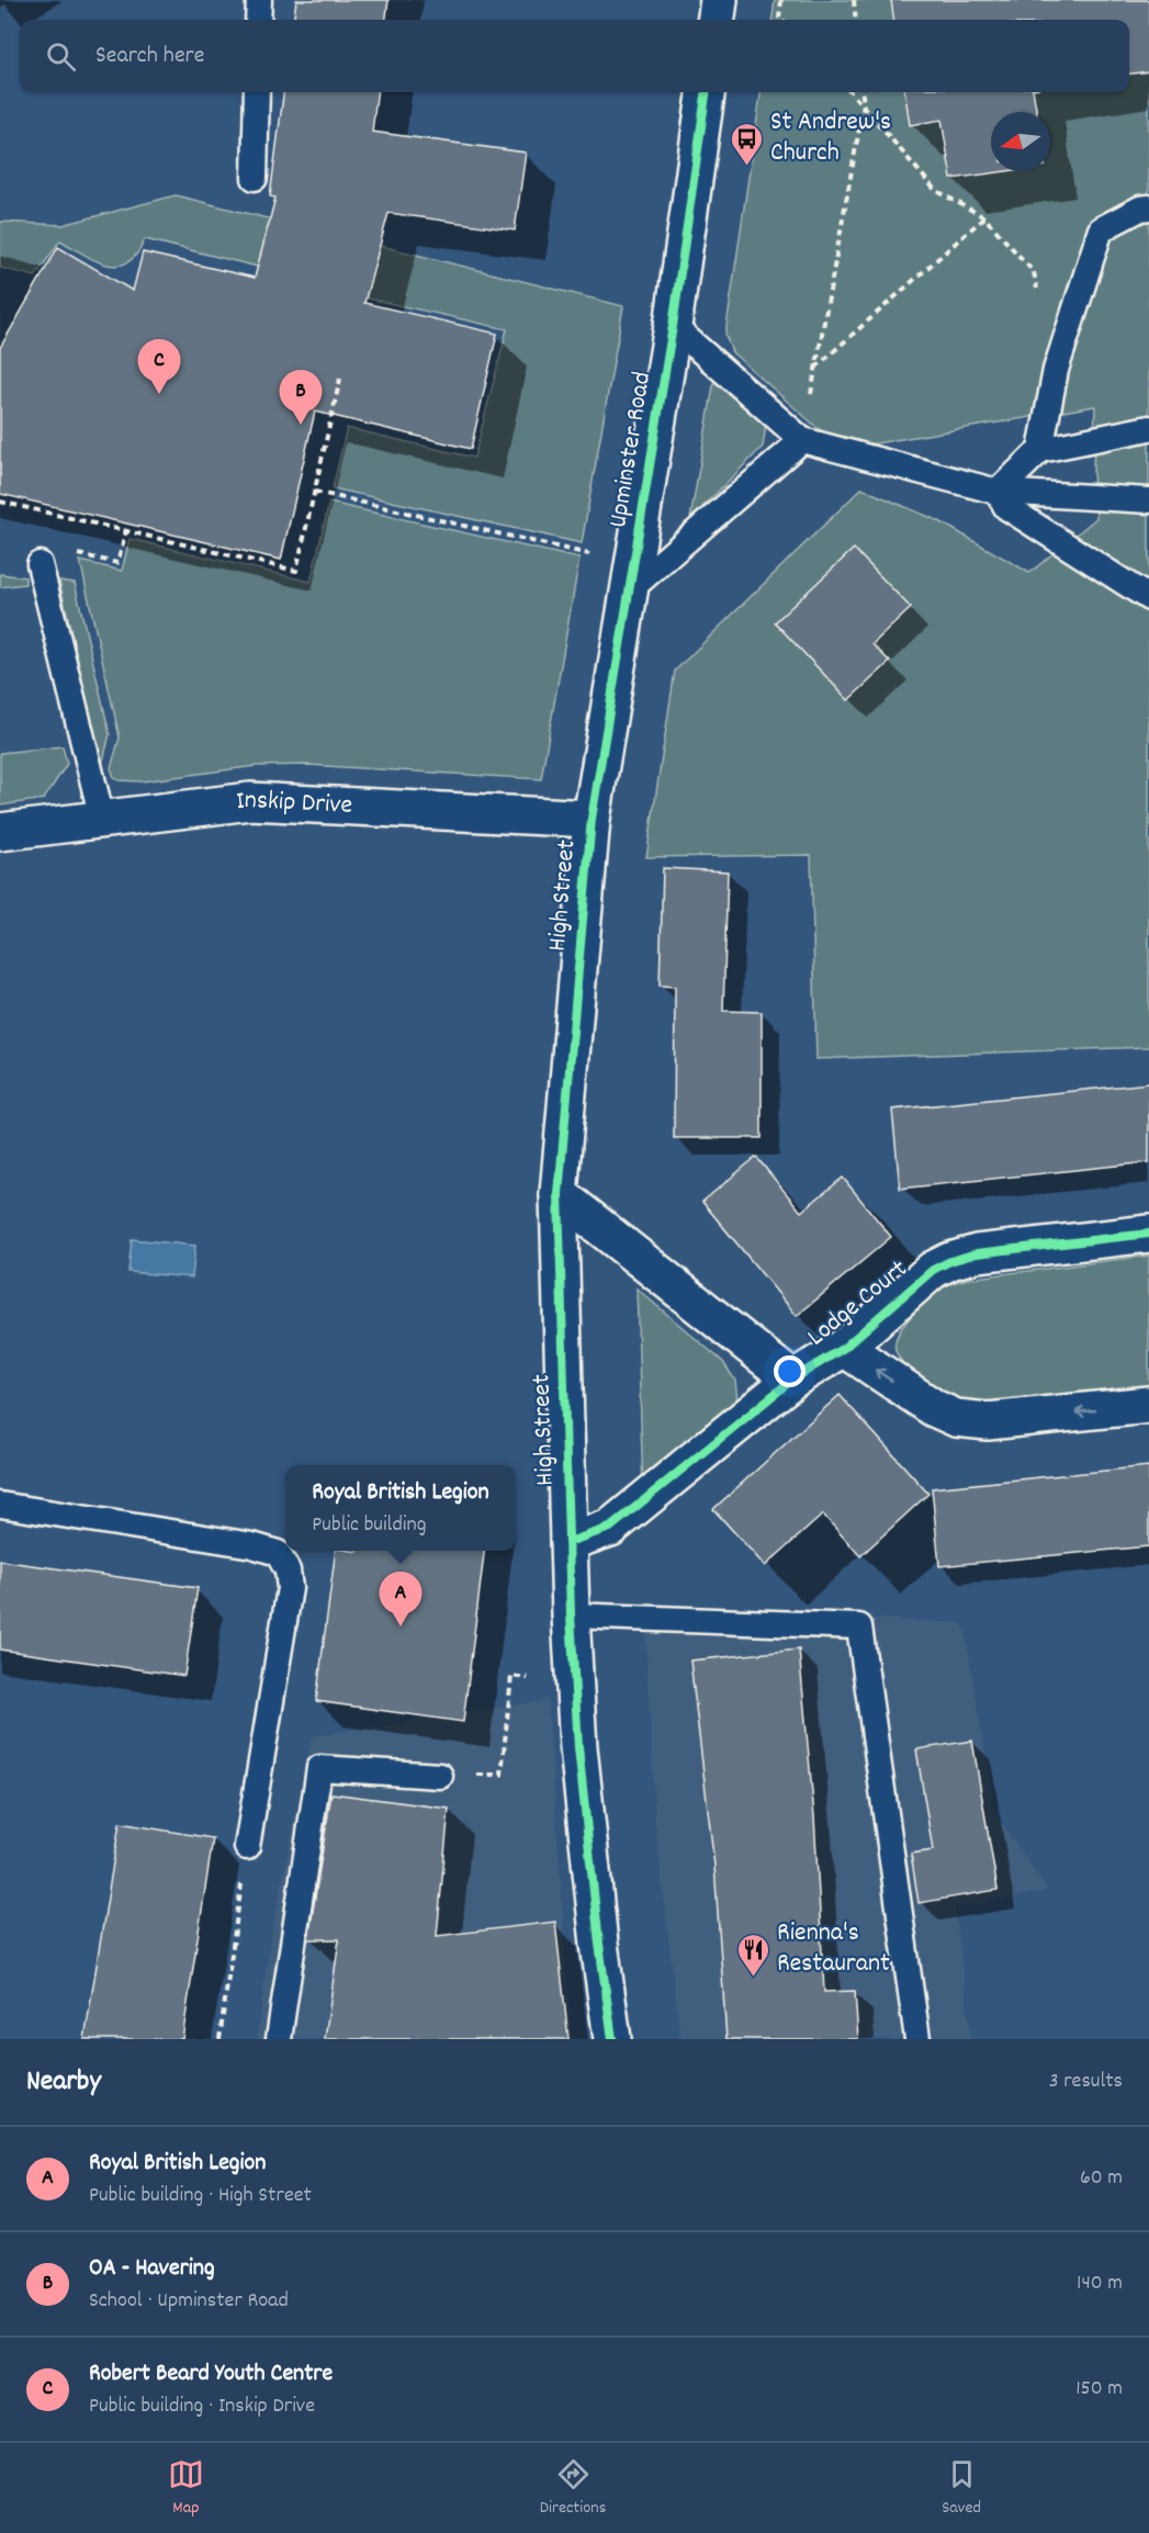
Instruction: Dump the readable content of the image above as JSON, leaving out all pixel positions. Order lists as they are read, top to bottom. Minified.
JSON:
{"streets":{"main road":["Upminster Road","Inskip Drive","High Street","Lodge Court"]},"crossings":[["Upminster Road","Inskip Drive"],["Upminster Road","High Street"],["Inskip Drive","High Street"],["High Street","Lodge Court"]],"places":{"bus stop":["St Andrew's Church"],"restaurant":["Rienna's Restaurant"]},"north":"left","page":{"search":"Search here","pins":["C","B","A"],"popup":["Royal British Legion","Public building"],"heading":["Nearby","3 results"],"list":[{"mark":"A","name":"Royal British Legion","note":"Public building · High Street","value":"60 m"},{"mark":"B","name":"OA - Havering","note":"School · Upminster Road","value":"140 m"},{"mark":"C","name":"Robert Beard Youth Centre","note":"Public building · Inskip Drive","value":"150 m"}],"nav":["Map","Directions","Saved"]}}
